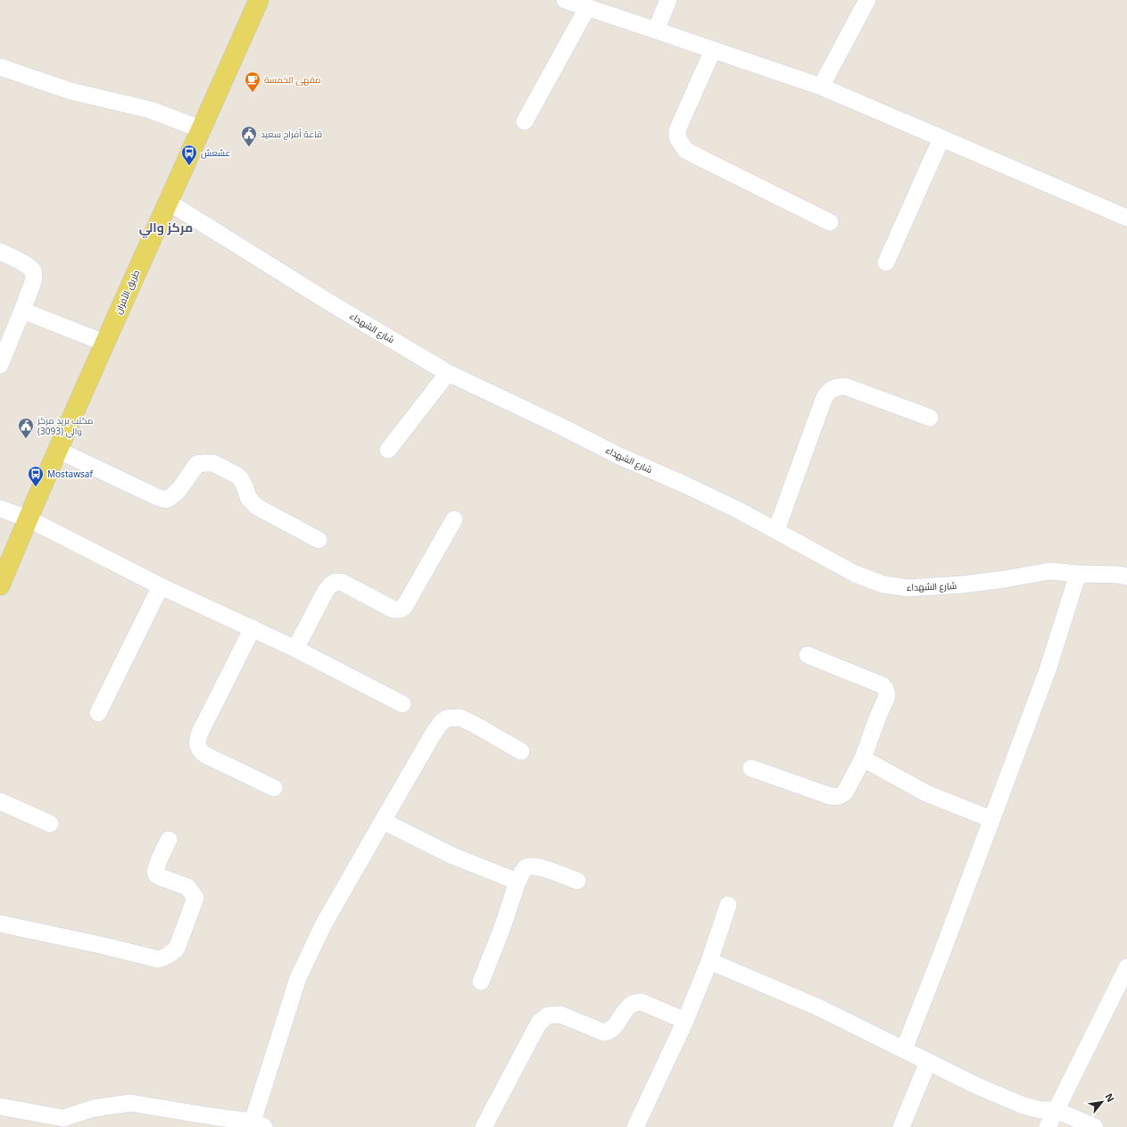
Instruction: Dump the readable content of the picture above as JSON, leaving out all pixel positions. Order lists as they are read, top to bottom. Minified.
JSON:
{"streets":{"main road":["طريق الأفران"],"street":["شارع الشهداء"]},"crossings":[["طريق الأفران","شارع الشهداء"]],"districts":["مركز والي"],"places":{"cafe":["مقهى الخمسة"],"public building":["قاعة أفراح سعيد","مكتب بريد مركز والي (3093)"],"bus stop":["عشعش","Mostawsaf"]},"north":"top right"}
